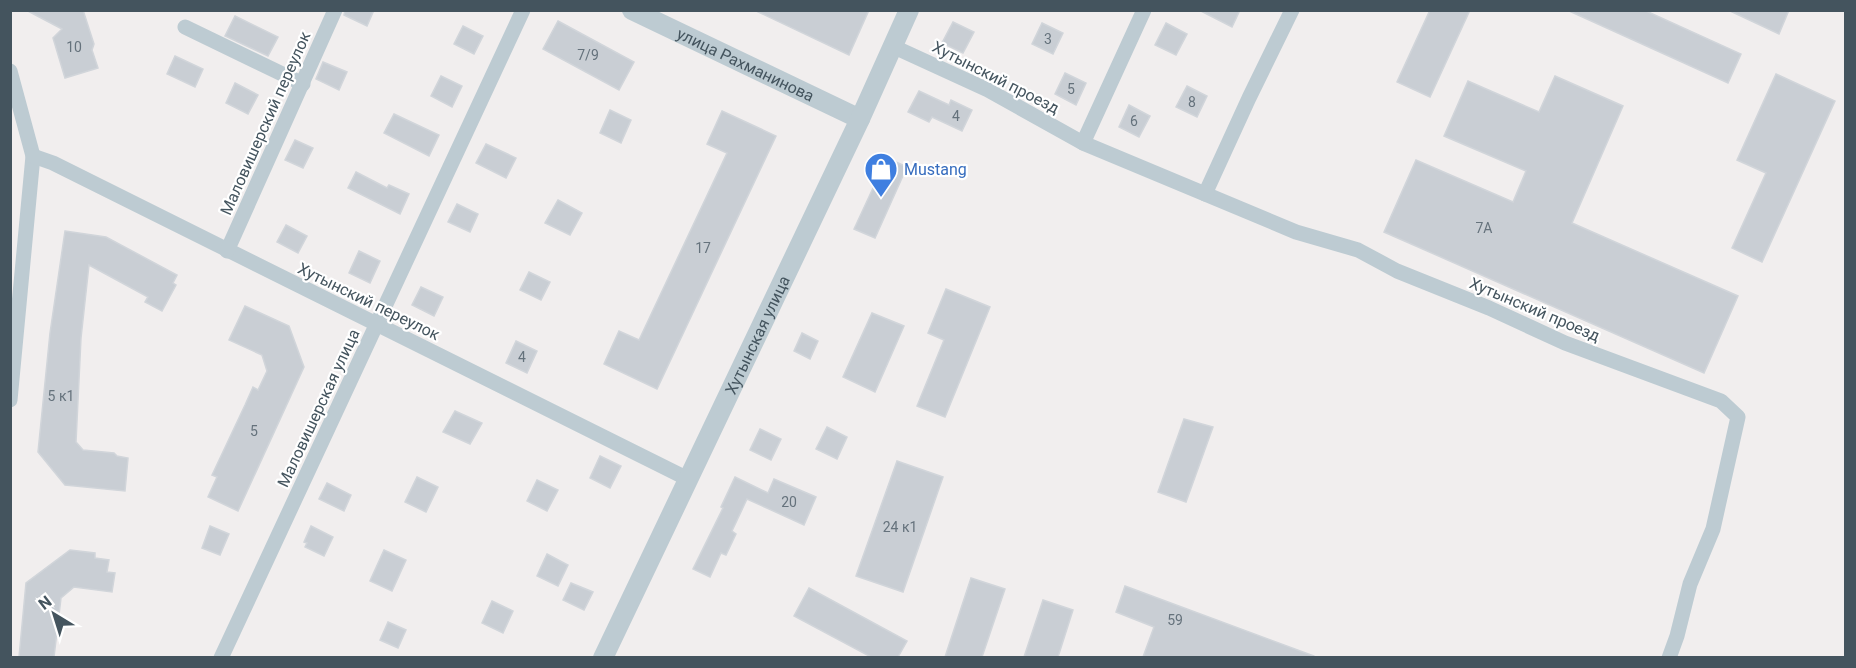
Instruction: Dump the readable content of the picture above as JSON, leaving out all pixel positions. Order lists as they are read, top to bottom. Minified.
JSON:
{"streets":{"street":["улица Рахманинова","Хутынский проезд","Маловишерский переулок","Хутынский переулок","Хутынская улица","Маловишерская улица"]},"crossings":[["улица Рахманинова","Хутынская улица"],["Хутынский проезд","Хутынская улица"],["Маловишерский переулок","Хутынский переулок"],["Хутынский переулок","Хутынская улица"],["Хутынский переулок","Маловишерская улица"]],"places":{"shop":["Mustang"]},"house_numbers":["3","10","7/9","5","8","4","6","7А","17","4","5 к1","5","20","24 к1","59"],"north":"top left"}
